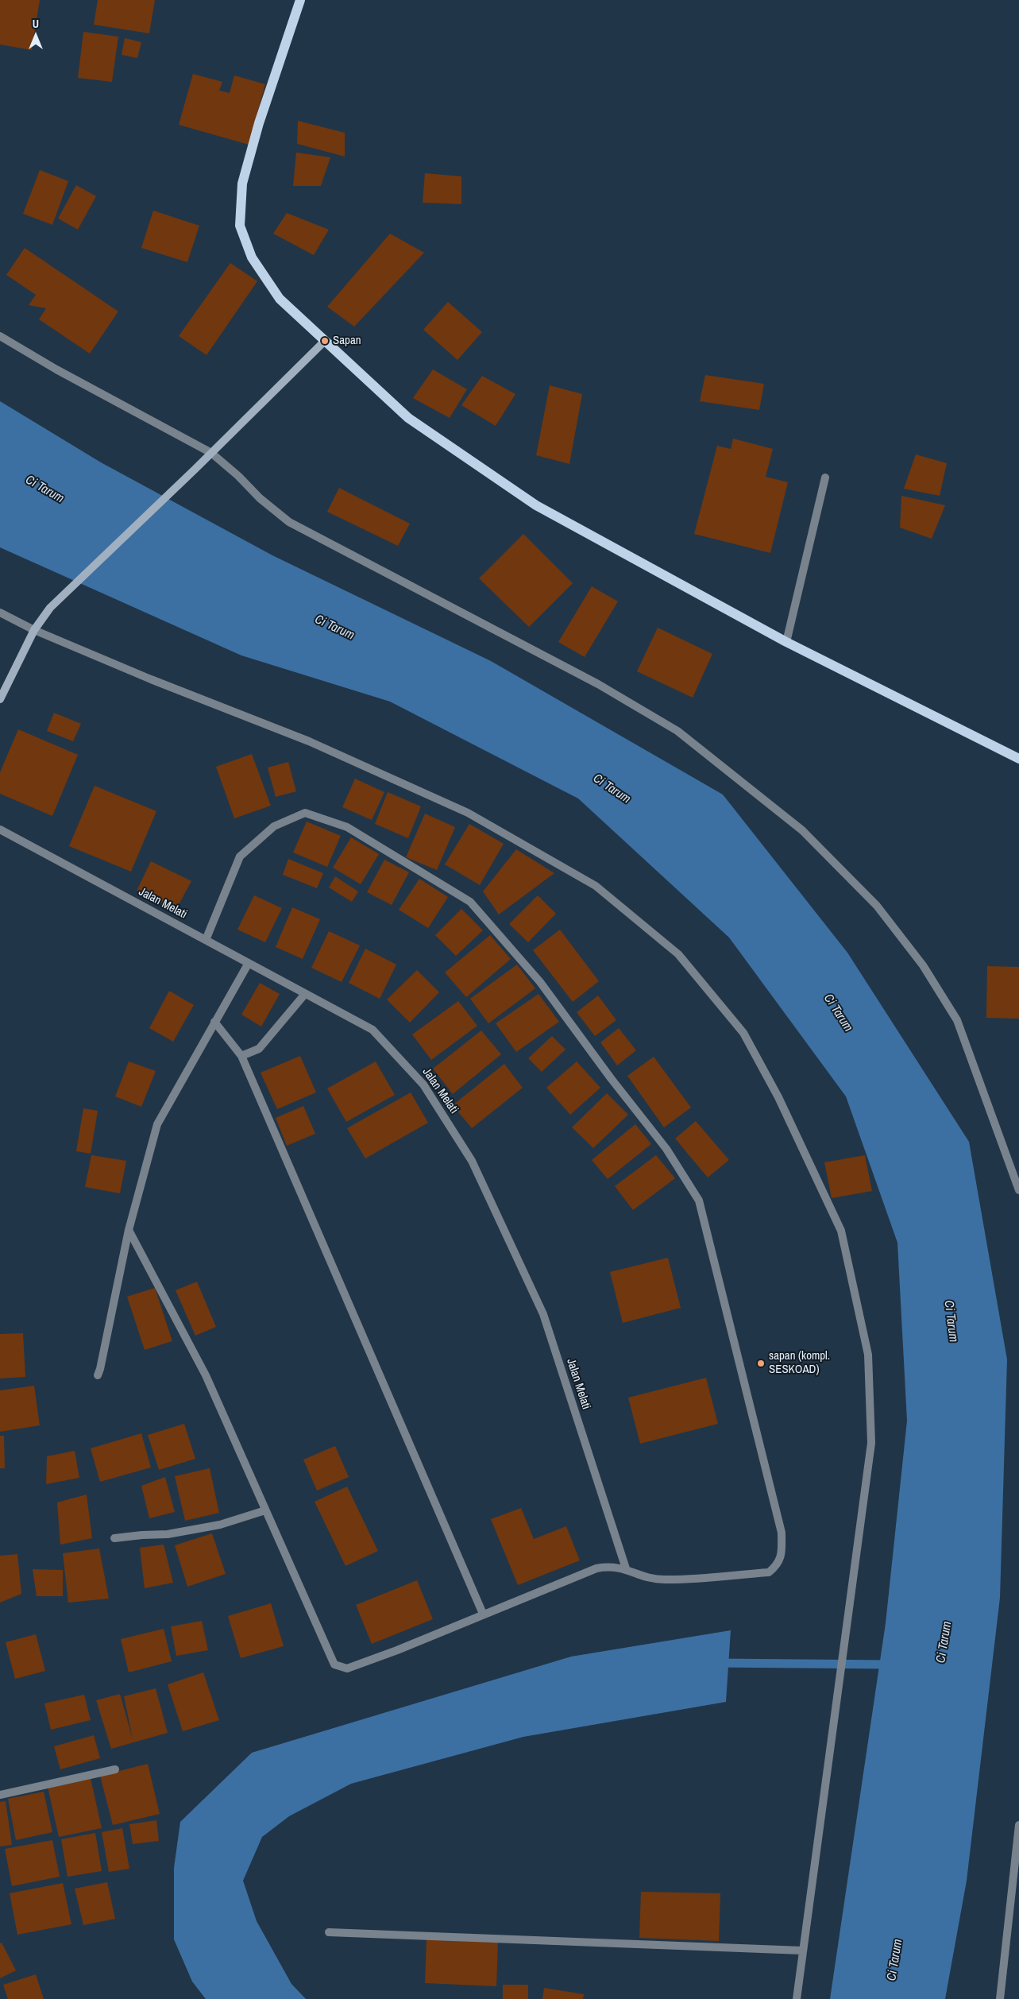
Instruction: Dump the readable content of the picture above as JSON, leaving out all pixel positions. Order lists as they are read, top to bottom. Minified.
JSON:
{"streets":{"street":["Jalan Melati"]},"water":["Ci Tarum"],"places":["Sapan","sapan (kompl. SESKOAD)"],"north":"top"}
